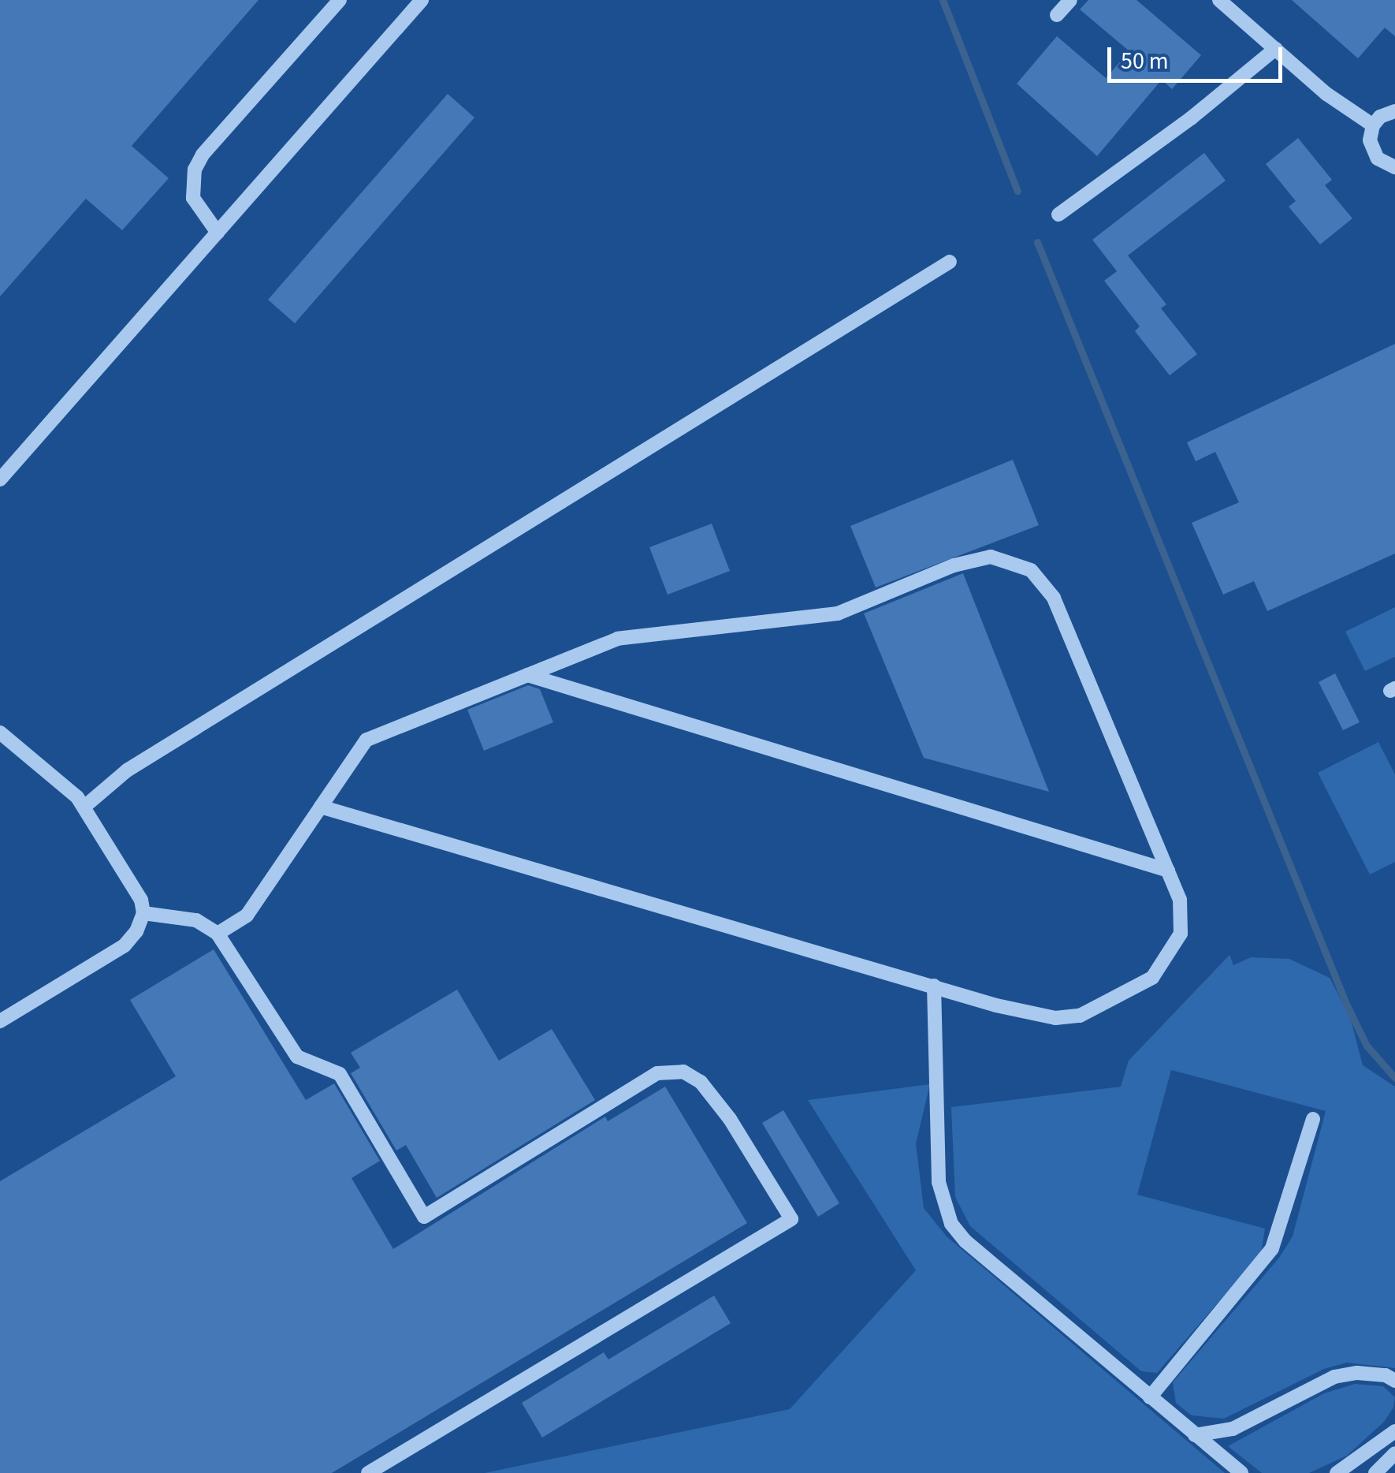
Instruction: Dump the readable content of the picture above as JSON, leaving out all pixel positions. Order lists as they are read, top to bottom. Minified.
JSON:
{"scale_bar":"50 m"}
